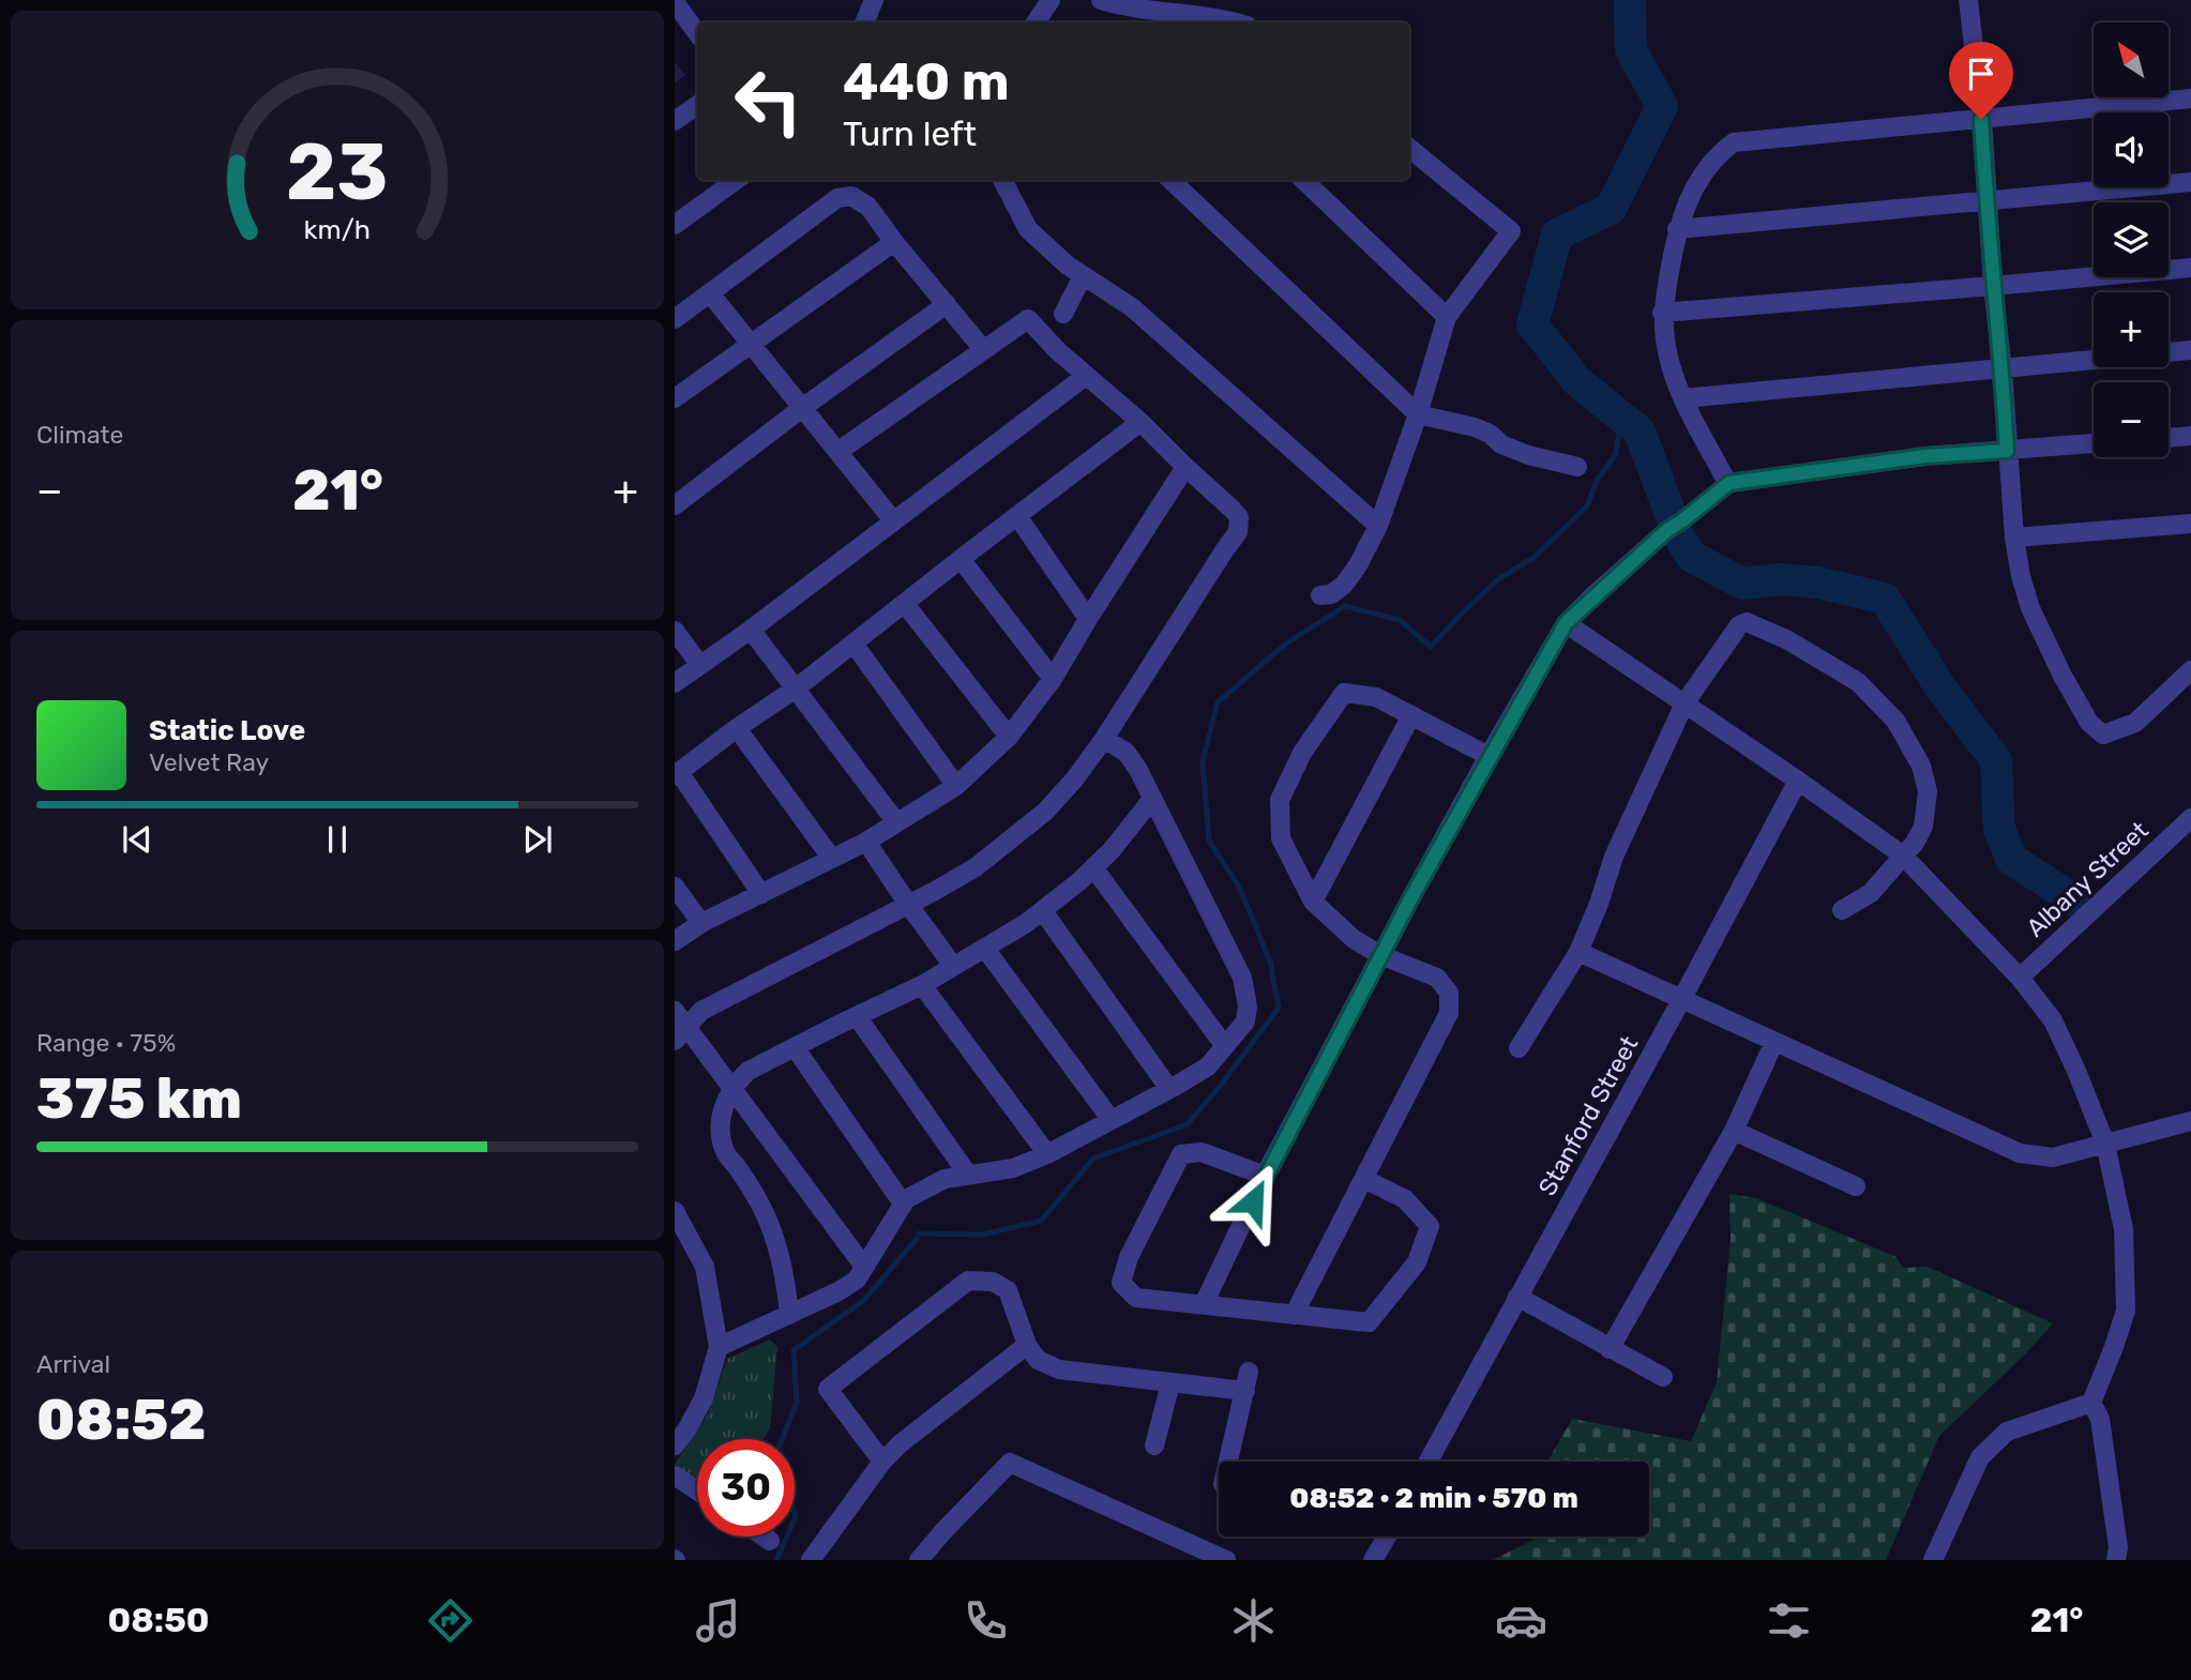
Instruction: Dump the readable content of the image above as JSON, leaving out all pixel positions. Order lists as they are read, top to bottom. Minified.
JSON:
{"streets":{"street":["Albany Street","Stanford Street"]},"north":"top left","page":{"map_buttons":["+","−"],"turn":["440 m","Turn left"],"tile":["Climate",["Range · 75%","375 km"],["Arrival","08:52"]],"heat":["−","21°","+"],"song":["Static Love","Velvet Ray"],"limit":"30","trip":"08:52 · 2 min · 570 m","tabs":["08:50","21°"],"gauge":["23","km/h"]}}
